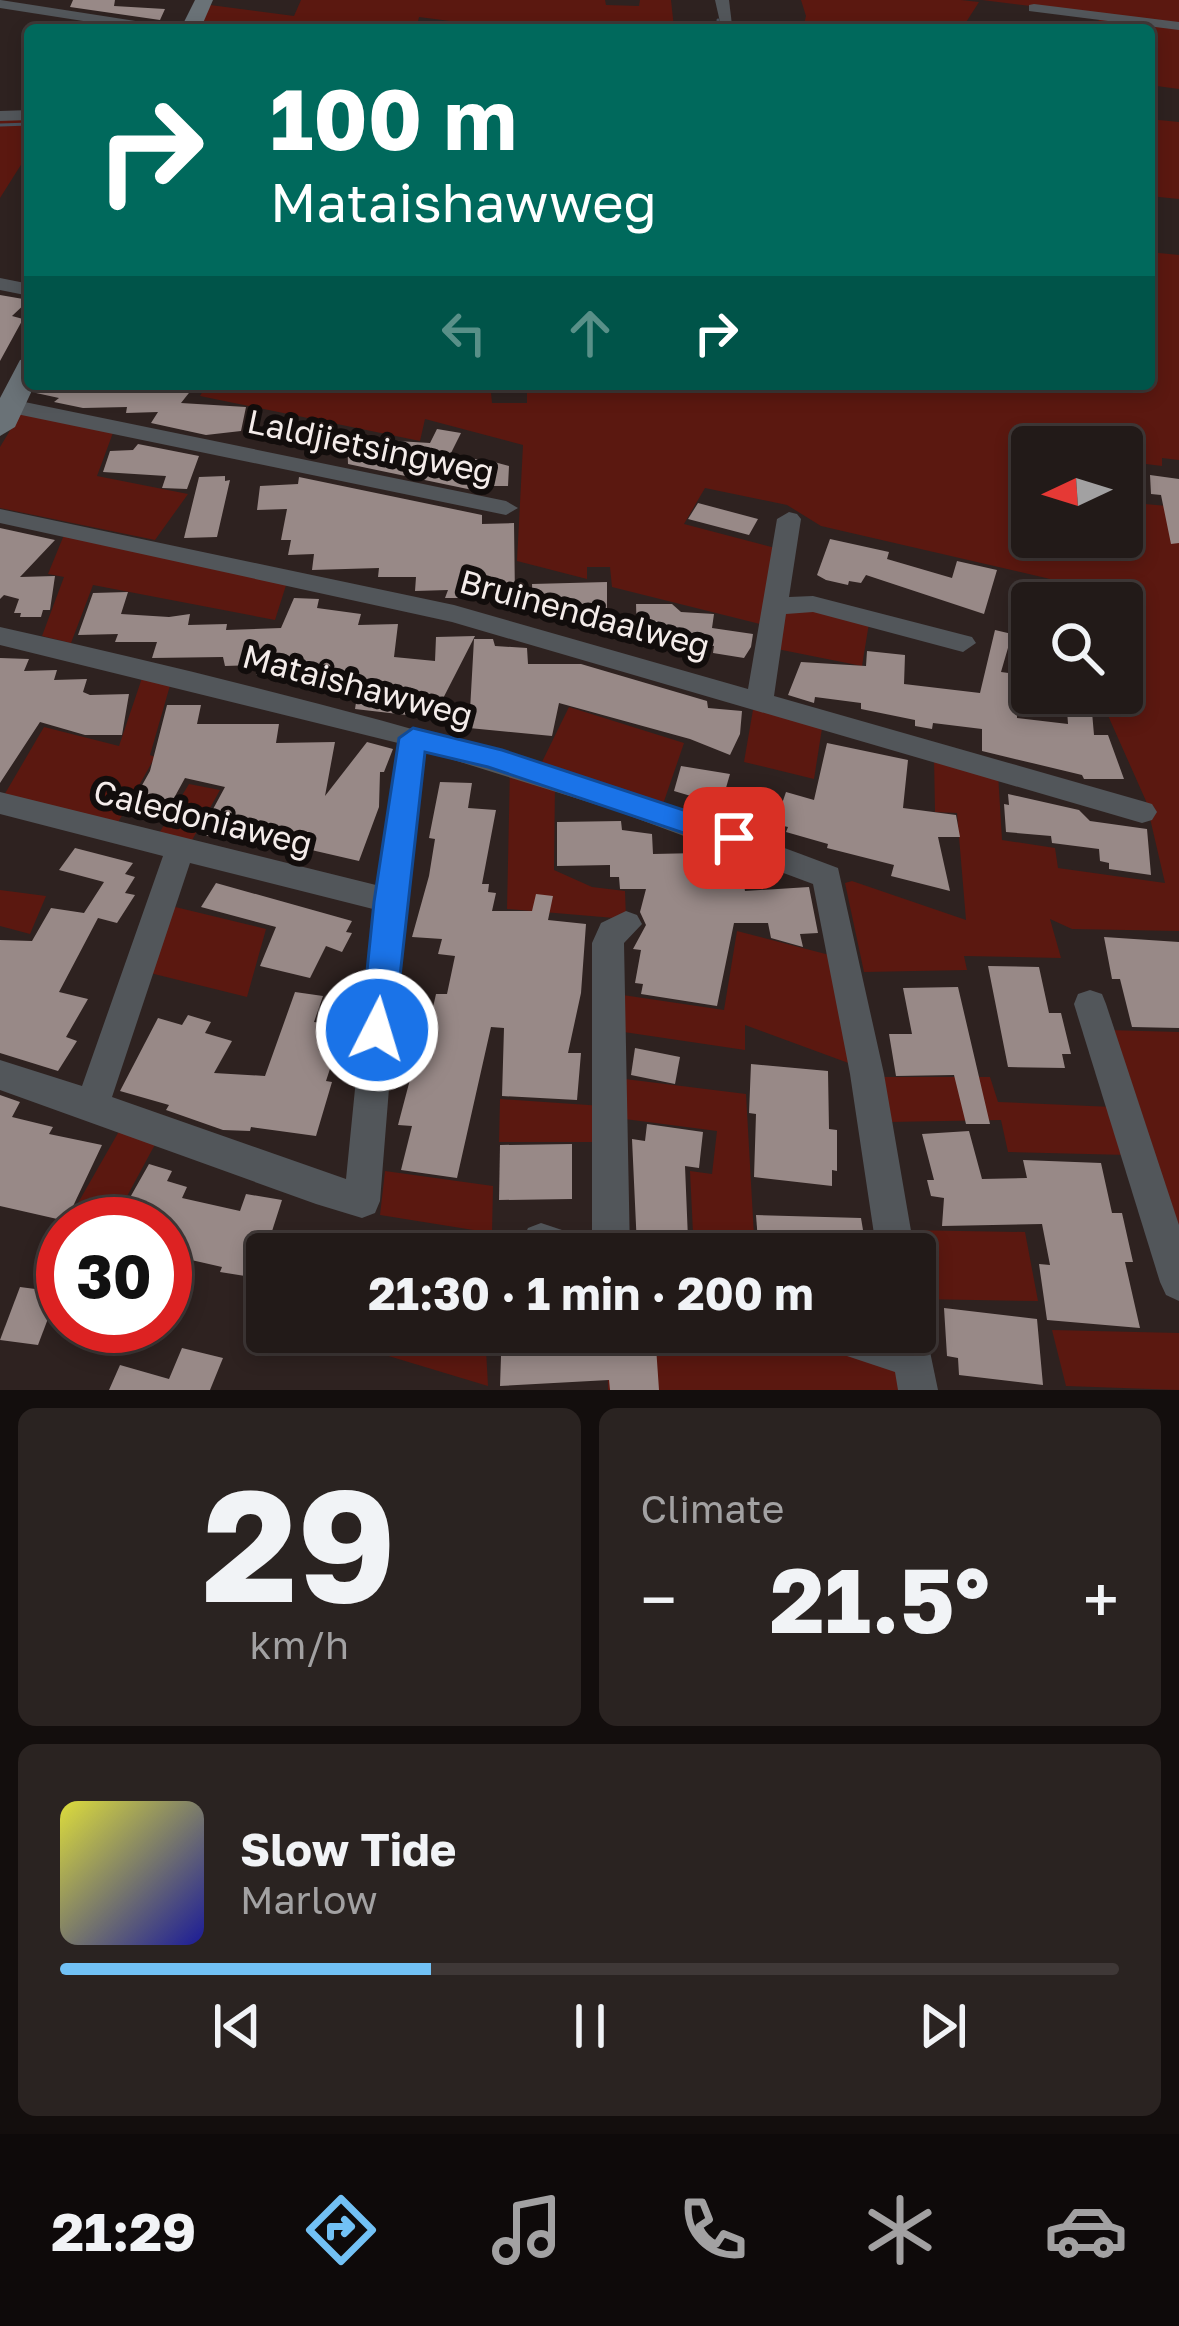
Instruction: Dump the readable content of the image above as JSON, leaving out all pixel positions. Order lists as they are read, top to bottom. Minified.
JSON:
{"streets":{"street":["Laldjietsingweg","Bruinendaalweg","Mataishawweg","Caledoniaweg"]},"north":"left","page":{"turn":["100 m","Mataishawweg"],"limit":"30","trip":"21:30 · 1 min · 200 m","tile":[["29","km/h"],"Climate"],"heat":["−","21.5°","+"],"song":["Slow Tide","Marlow"],"tabs":"21:29"}}
